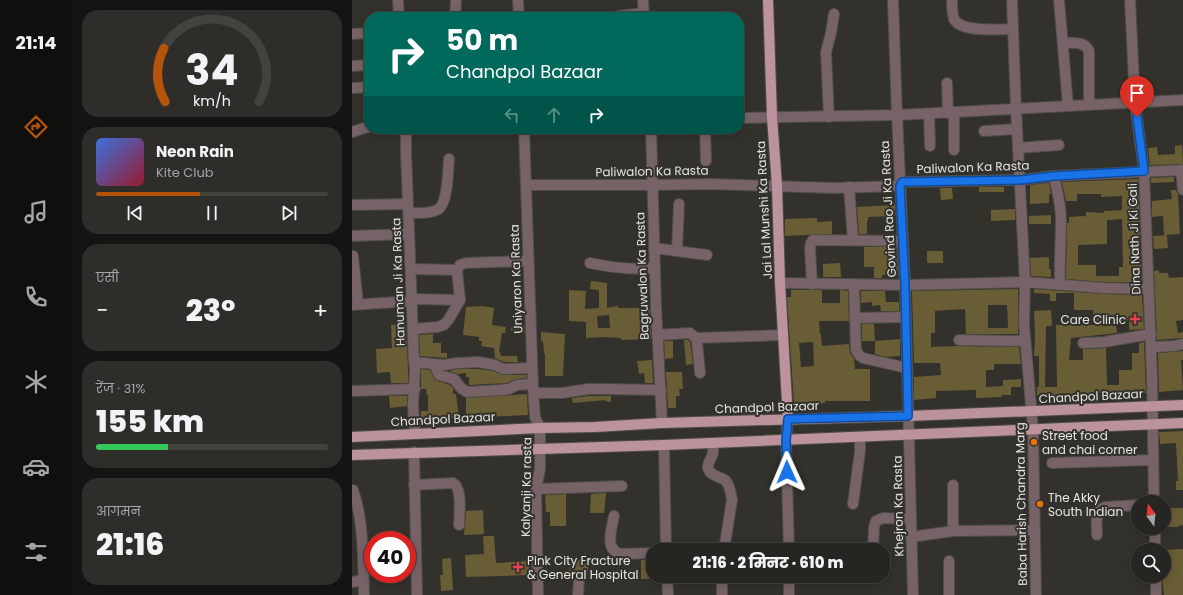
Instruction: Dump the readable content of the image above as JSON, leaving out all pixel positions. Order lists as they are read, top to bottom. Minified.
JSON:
{"streets":{"main road":["Jai Lal Munshi Ka Rasta","Chandpol Bazaar"],"street":["Paliwalon Ka Rasta","Govind Rao Ji Ka Rasta","Dina Nath Ji Ki Gali","Bagruwalon Ka Rasta","Uniyaron Ka Rasta","Hanuman Ji Ka Rasta","Kalyanji Ka rasta","Baba Harish Chandra Marg","Khejron Ka Rasta"]},"crossings":[["Paliwalon Ka Rasta","Govind Rao Ji Ka Rasta"],["Paliwalon Ka Rasta","Jai Lal Munshi Ka Rasta"],["Paliwalon Ka Rasta","Dina Nath Ji Ki Gali"],["Paliwalon Ka Rasta","Bagruwalon Ka Rasta"],["Paliwalon Ka Rasta","Uniyaron Ka Rasta"],["Paliwalon Ka Rasta","Baba Harish Chandra Marg"],["Govind Rao Ji Ka Rasta","Chandpol Bazaar"],["Govind Rao Ji Ka Rasta","Khejron Ka Rasta"],["Jai Lal Munshi Ka Rasta","Chandpol Bazaar"],["Dina Nath Ji Ki Gali","Chandpol Bazaar"],["Bagruwalon Ka Rasta","Chandpol Bazaar"],["Uniyaron Ka Rasta","Chandpol Bazaar"],["Uniyaron Ka Rasta","Kalyanji Ka rasta"],["Hanuman Ji Ka Rasta","Chandpol Bazaar"],["Chandpol Bazaar","Kalyanji Ka rasta"],["Chandpol Bazaar","Baba Harish Chandra Marg"],["Chandpol Bazaar","Khejron Ka Rasta"]],"places":{"health":["Care Clinic","Pink City Fracture & General Hospital"],"other":["Street food and chai corner","The Akky South Indian"]},"north":"top","page":{"tabs":"21:14","turn":["50 m","Chandpol Bazaar"],"song":["Neon Rain","Kite Club"],"tile":["एसी",["रेंज · 31%","155 km"],["आगमन","21:16"]],"heat":["−","23°","+"],"limit":"40","trip":"21:16 · 2 मिनट · 610 m","gauge":["34","km/h"]}}
